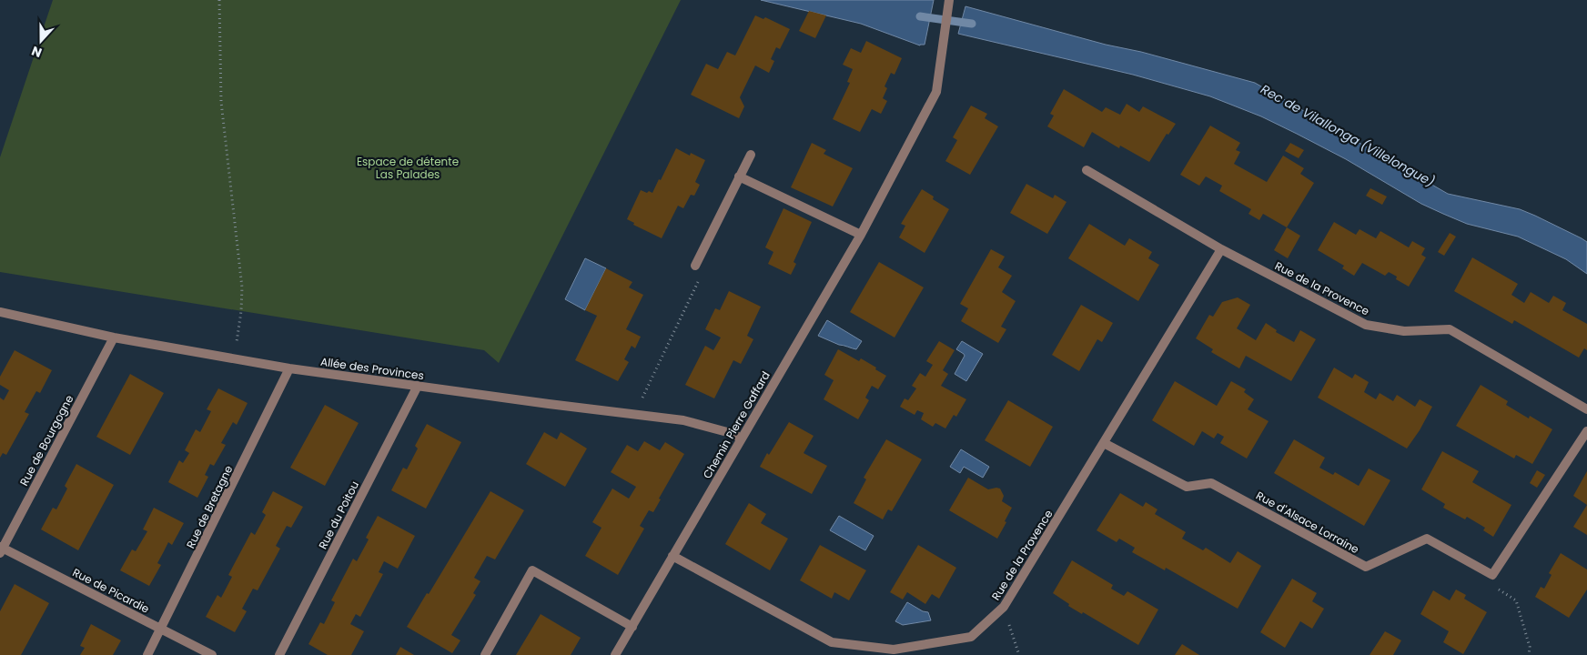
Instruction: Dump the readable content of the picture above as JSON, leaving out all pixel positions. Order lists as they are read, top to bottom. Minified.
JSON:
{"streets":{"street":["Rue de la Provence","Allée des Provinces","Chemin Pierre Gaffard","Rue de Bourgogne","Rue de Bretagne","Rue du Poitou","Rue d'Alsace Lorraine","Rue de Picardie"]},"crossings":[["Rue de la Provence","Chemin Pierre Gaffard"],["Rue de la Provence","Rue d'Alsace Lorraine"],["Allée des Provinces","Chemin Pierre Gaffard"],["Allée des Provinces","Rue de Bourgogne"],["Allée des Provinces","Rue de Bretagne"],["Allée des Provinces","Rue du Poitou"],["Rue de Bourgogne","Rue de Picardie"],["Rue de Bretagne","Rue de Picardie"]],"water":["Rec de Vilallonga (Villelongue)"],"parks":["Espace de détente Las Palades"],"north":"bottom"}
